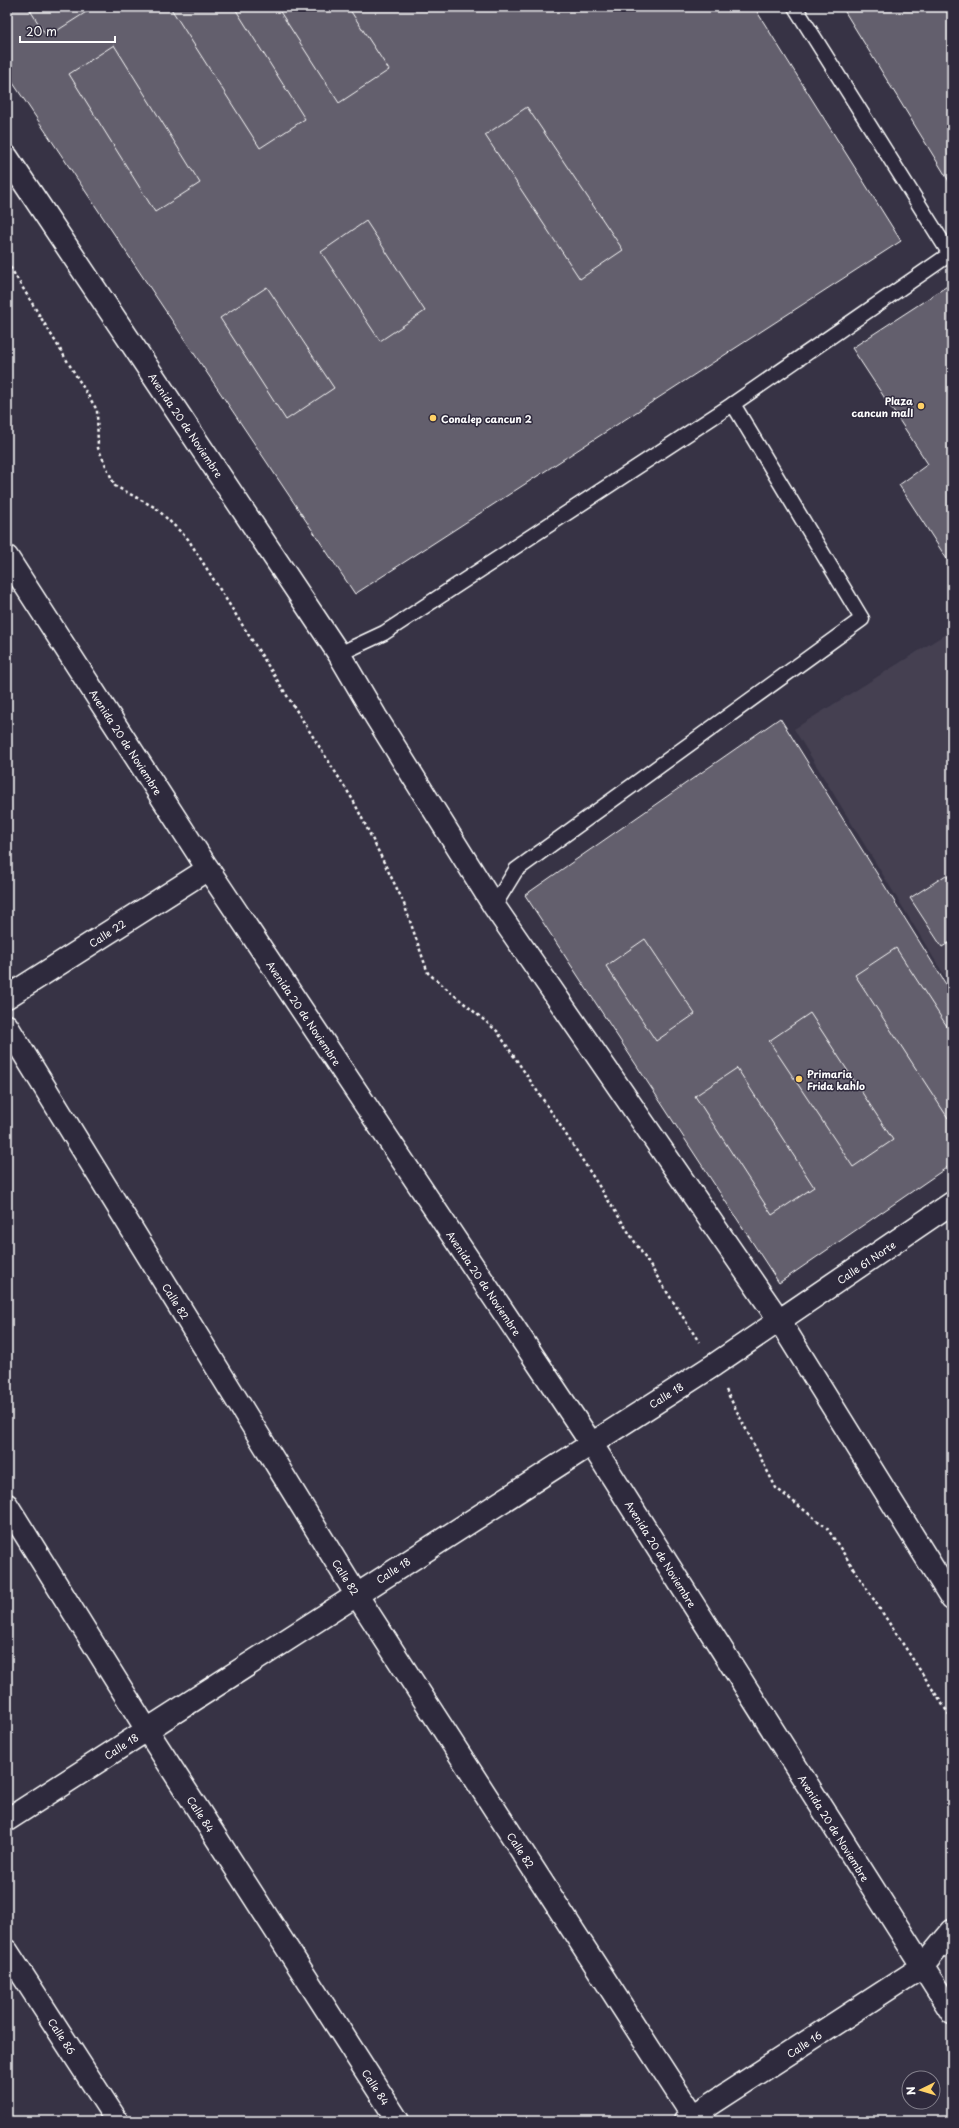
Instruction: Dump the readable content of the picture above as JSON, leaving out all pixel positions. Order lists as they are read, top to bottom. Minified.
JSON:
{"streets":{"street":["Avenida 20 de Noviembre","Calle 22","Calle 61 Norte","Calle 82","Calle 18","Calle 84","Calle 86","Calle 16"]},"crossings":[["Avenida 20 de Noviembre","Calle 22"],["Avenida 20 de Noviembre","Calle 61 Norte"],["Avenida 20 de Noviembre","Calle 18"],["Avenida 20 de Noviembre","Calle 16"],["Calle 61 Norte","Calle 18"],["Calle 82","Calle 18"],["Calle 82","Calle 16"],["Calle 18","Calle 84"]],"places":["Plaza cancun mall","Conalep cancun 2","Primaria Frida kahlo"],"scale_bar":"20 m","north":"left"}
